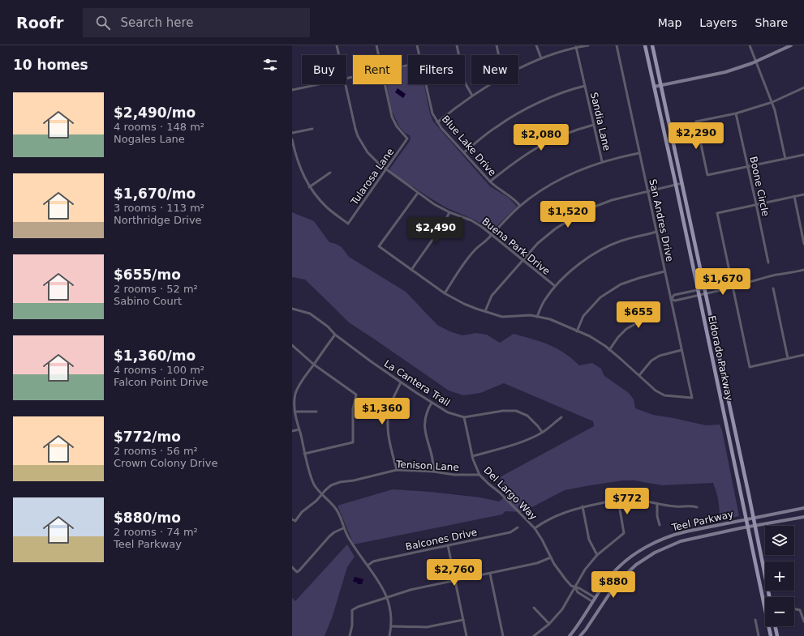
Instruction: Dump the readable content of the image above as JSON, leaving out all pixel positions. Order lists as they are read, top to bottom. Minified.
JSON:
{"streets":{"main road":["Eldorado Parkway","Teel Parkway"],"street":["Sandia Lane","Blue Lake Drive","Tularosa Lane","Boone Circle","San Andres Drive","Buena Park Drive","La Cantera Trail","Tenison Lane","Del Largo Way","Balcones Drive"]},"crossings":[["Tularosa Lane","Buena Park Drive"],["Eldorado Parkway","Teel Parkway"],["La Cantera Trail","Del Largo Way"],["Tenison Lane","Del Largo Way"],["Del Largo Way","Teel Parkway"]],"page":{"header":"Roofr","search":"Search here","nav":["Map","Layers","Share"],"heading":"10 homes","chip":["Buy","Rent","Filters","New"],"list":[{"name":"$2,490/mo","note":"4 rooms · 148 m² · Nogales Lane"},{"name":"$1,670/mo","note":"3 rooms · 113 m² · Northridge Drive"},{"name":"$655/mo","note":"2 rooms · 52 m² · Sabino Court"},{"name":"$1,360/mo","note":"4 rooms · 100 m² · Falcon Point Drive"},{"name":"$772/mo","note":"2 rooms · 56 m² · Crown Colony Drive"},{"name":"$880/mo","note":"2 rooms · 74 m² · Teel Parkway"}],"price":["$2,290","$2,080","$1,520","$2,490","$1,670","$655","$1,360","$772","$2,760","$880"],"map_buttons":["+","−"]}}
